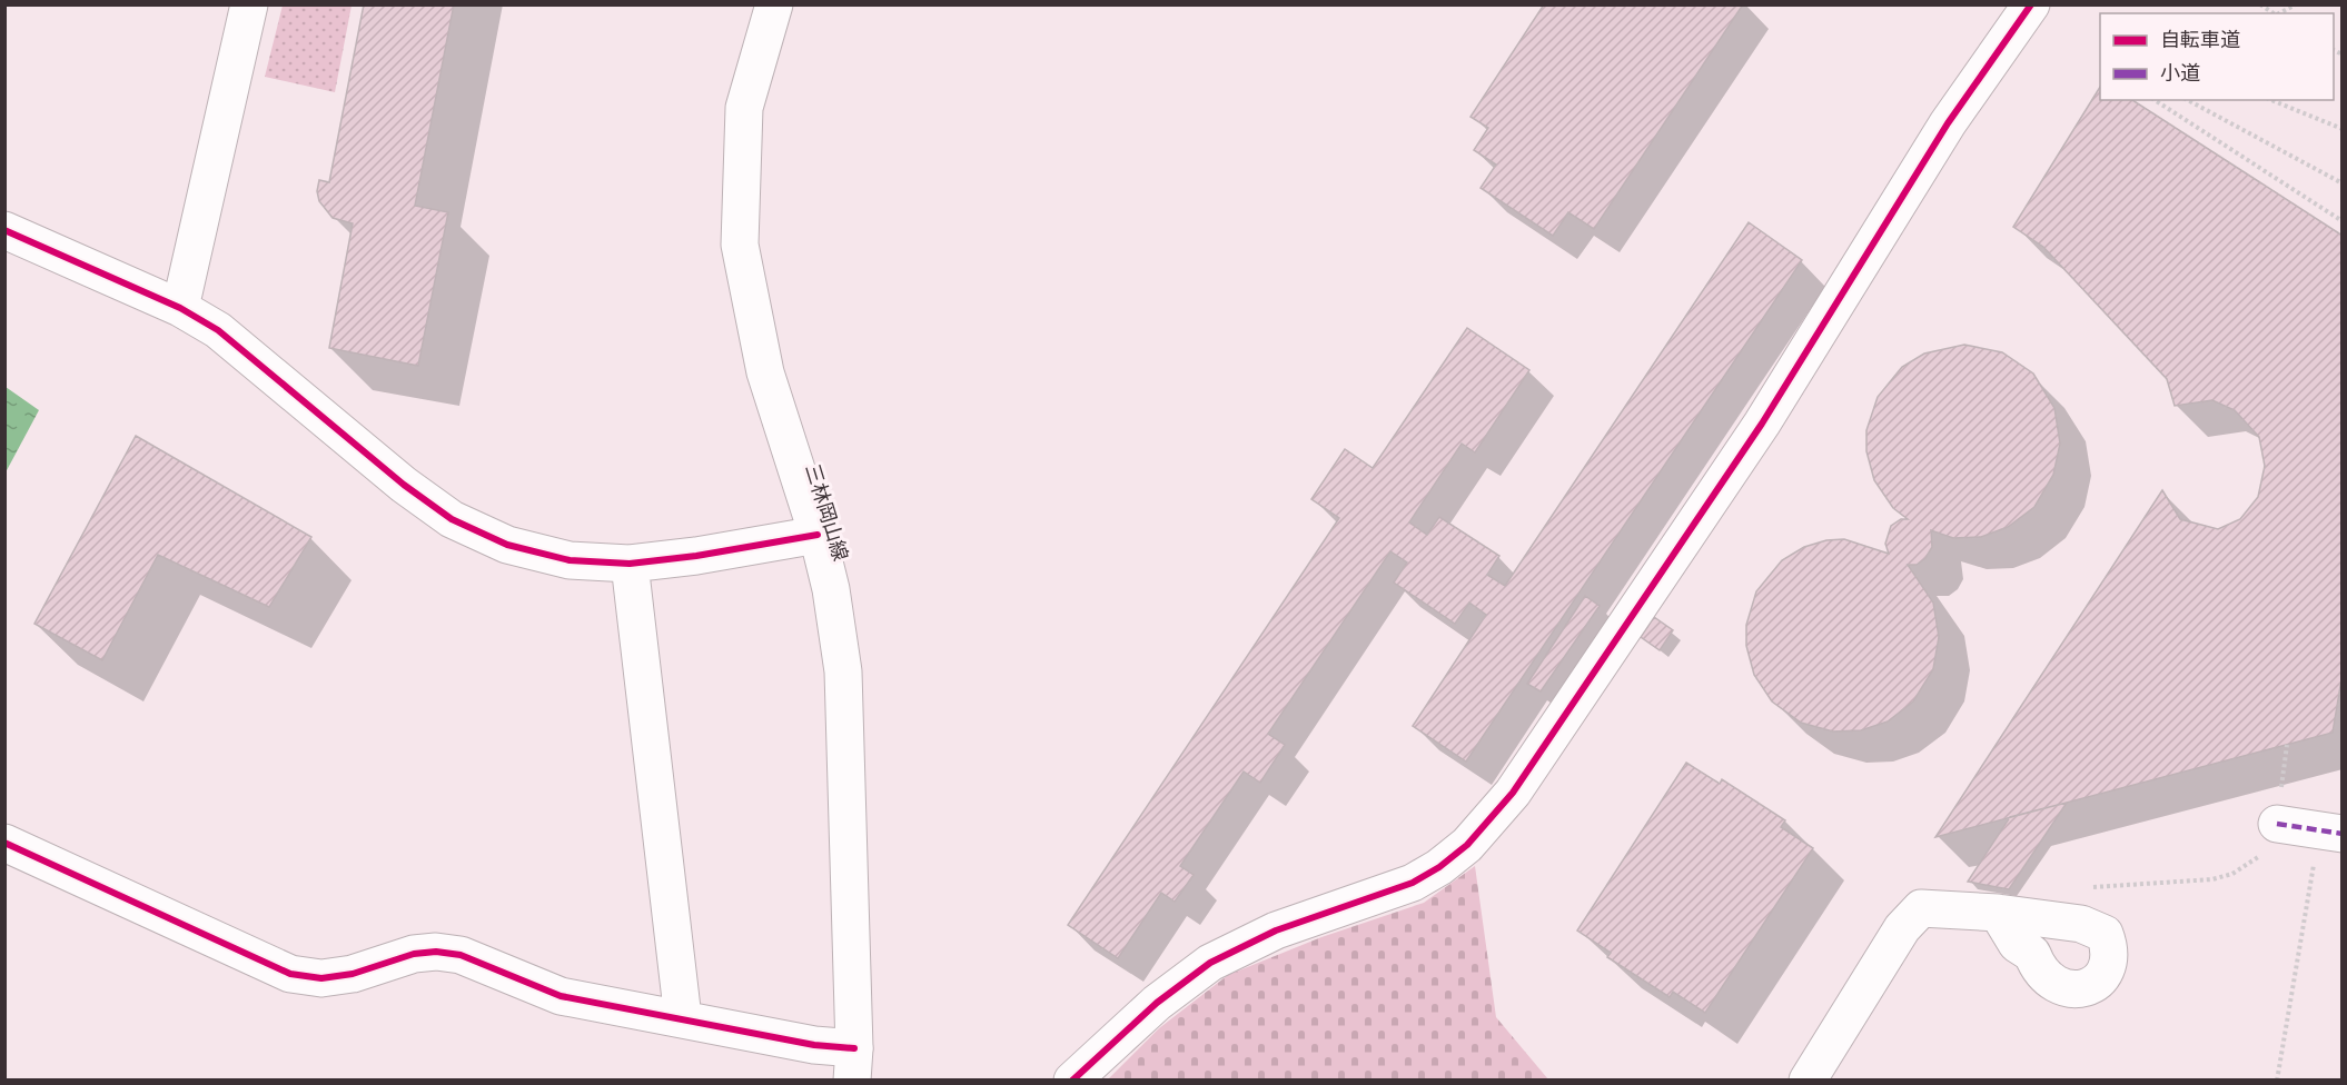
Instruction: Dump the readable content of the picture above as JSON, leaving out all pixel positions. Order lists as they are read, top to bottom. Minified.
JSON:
{"streets":{"street":["三林岡山線"]},"legend":["自転車道","小道"]}
